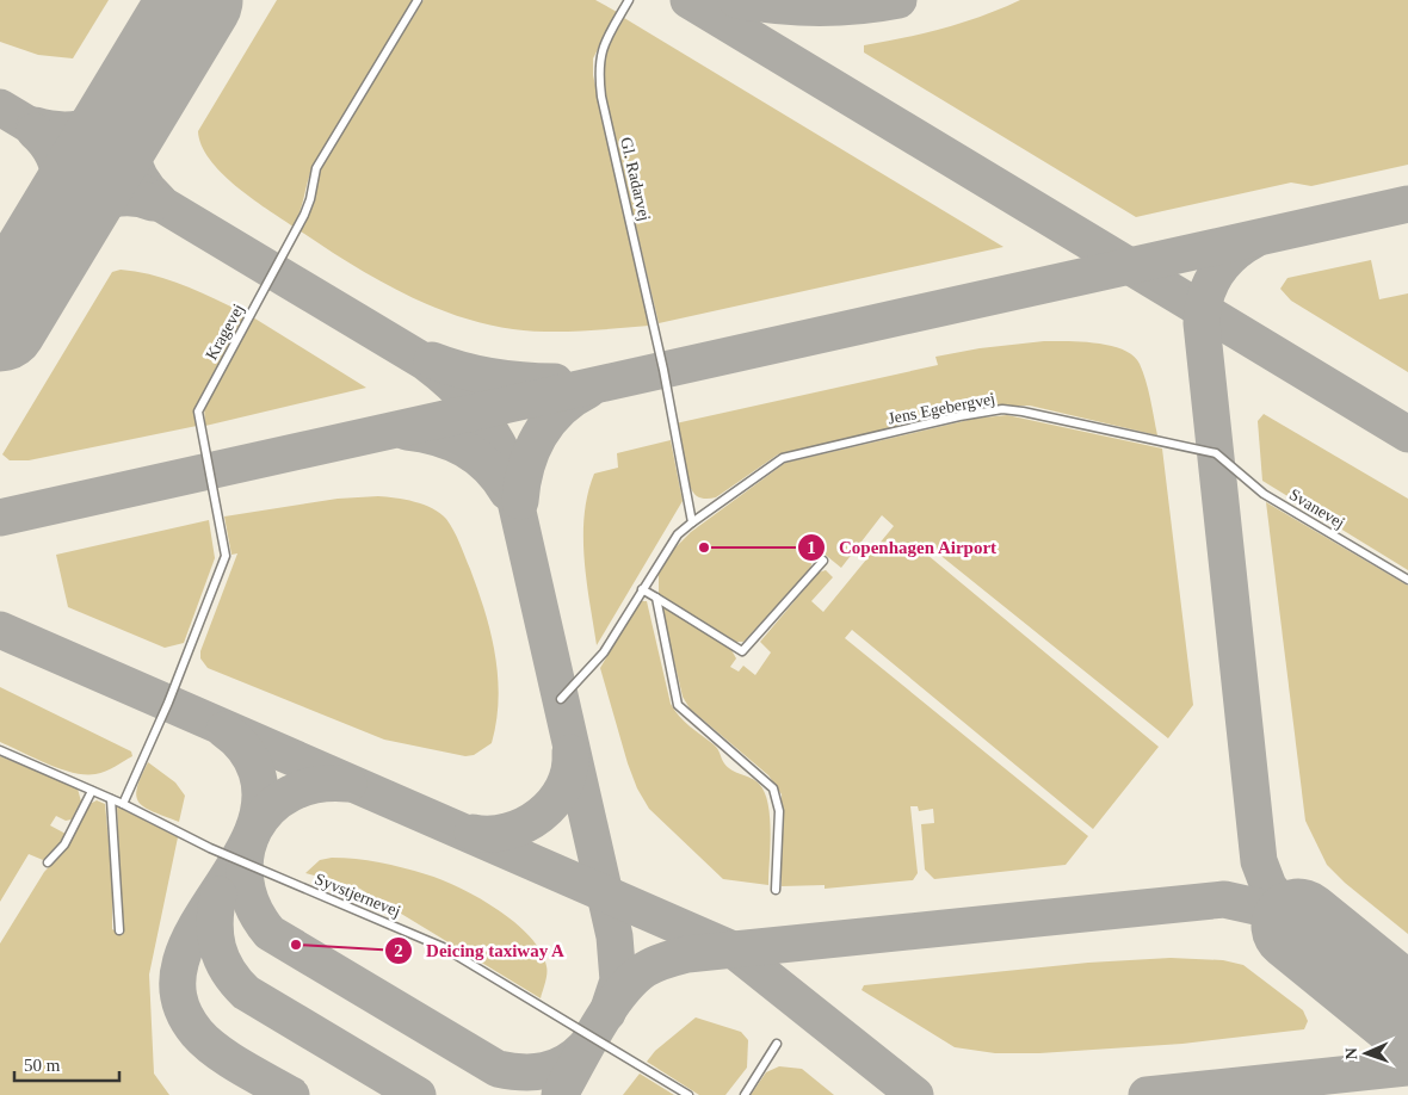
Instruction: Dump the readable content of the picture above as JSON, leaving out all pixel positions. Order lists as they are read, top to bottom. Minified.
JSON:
{"streets":{"lane":["Gl. Radarvej","Kragevej","Jens Egebergvej","Svanevej","Syvstjernevej"]},"crossings":[["Gl. Radarvej","Jens Egebergvej"],["Kragevej","Syvstjernevej"],["Jens Egebergvej","Svanevej"]],"places":["Copenhagen Airport","Deicing taxiway A"],"scale_bar":"50 m","north":"left"}
